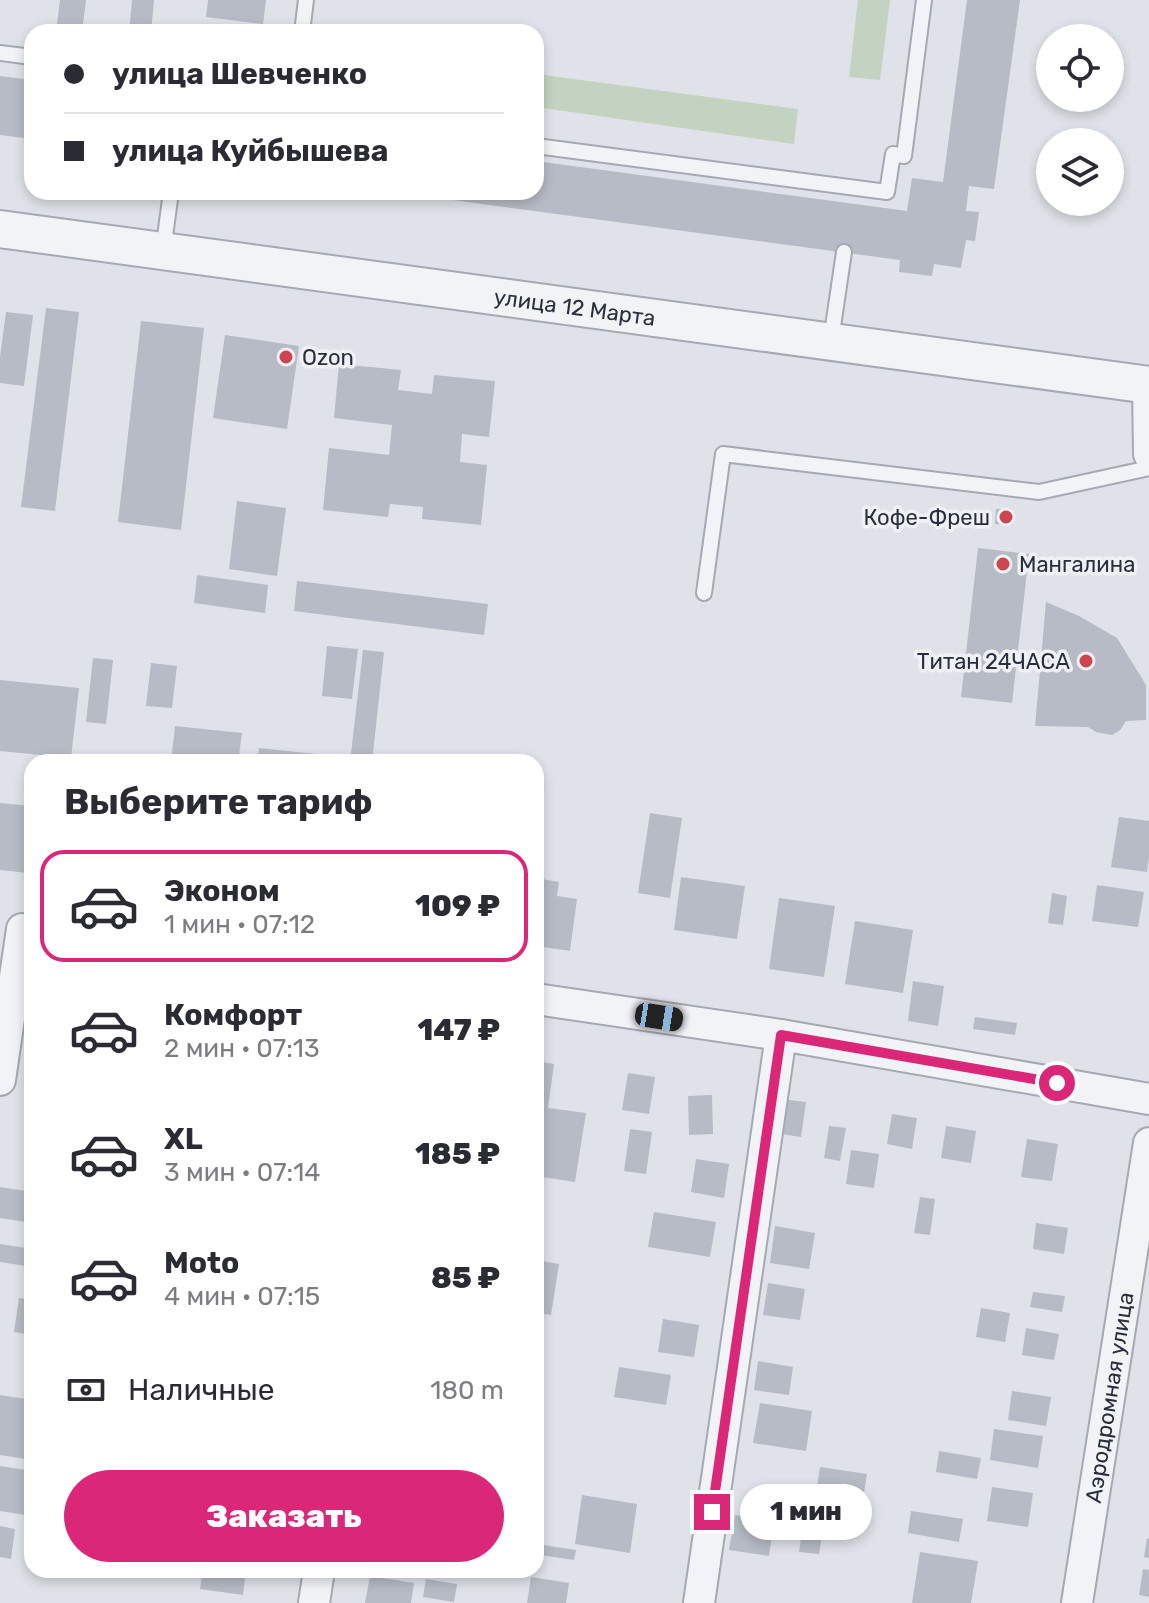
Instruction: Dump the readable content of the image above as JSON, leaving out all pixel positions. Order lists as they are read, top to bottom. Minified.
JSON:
{"streets":{"street":["улица 12 Марта","Аэродромная улица"]},"places":["Ozon","Кофе-Фреш","Мангалина","Титан 24ЧАСА"],"page":{"banner":["улица Шевченко","улица Куйбышева"],"heading":"Выберите тариф","list":[{"name":"Эконом","note":"1 мин · 07:12","value":"109 ₽"},{"name":"Комфорт","note":"2 мин · 07:13","value":"147 ₽"},{"name":"XL","note":"3 мин · 07:14","value":"185 ₽"},{"name":"Moto","note":"4 мин · 07:15","value":"85 ₽"}],"pay":["Наличные","180 m"],"buttons":"Заказать","bubble":"1 мин"}}
